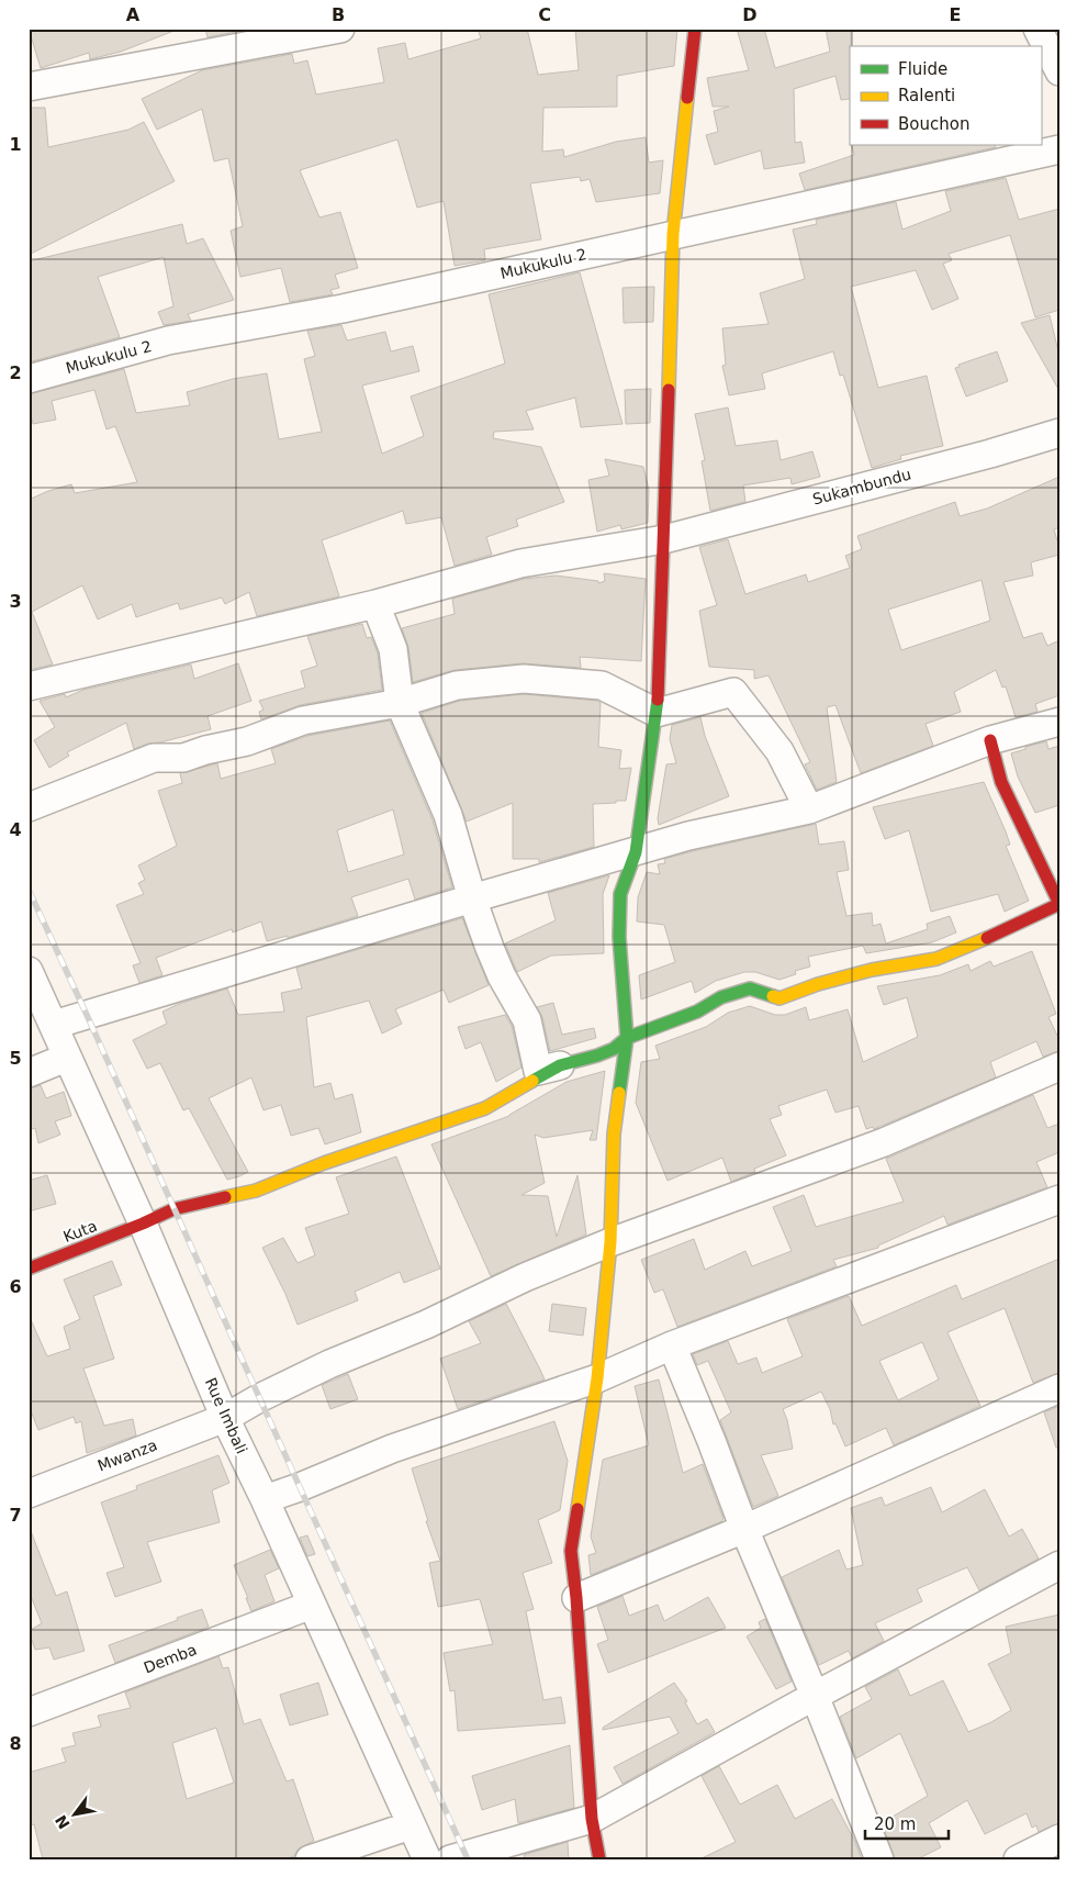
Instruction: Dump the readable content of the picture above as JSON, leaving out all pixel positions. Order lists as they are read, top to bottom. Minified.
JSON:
{"streets":{"street":["Mukukulu 2","Sukambundu","Kuta","Rue Imbali","Mwanza","Demba"]},"crossings":[["Kuta","Rue Imbali"],["Rue Imbali","Mwanza"],["Rue Imbali","Demba"]],"legend":["Fluide","Ralenti","Bouchon"],"scale_bar":"20 m","north":"bottom left","grid":{"columns":["A","B","C","D","E"],"rows":["1","2","3","4","5","6","7","8"]}}
